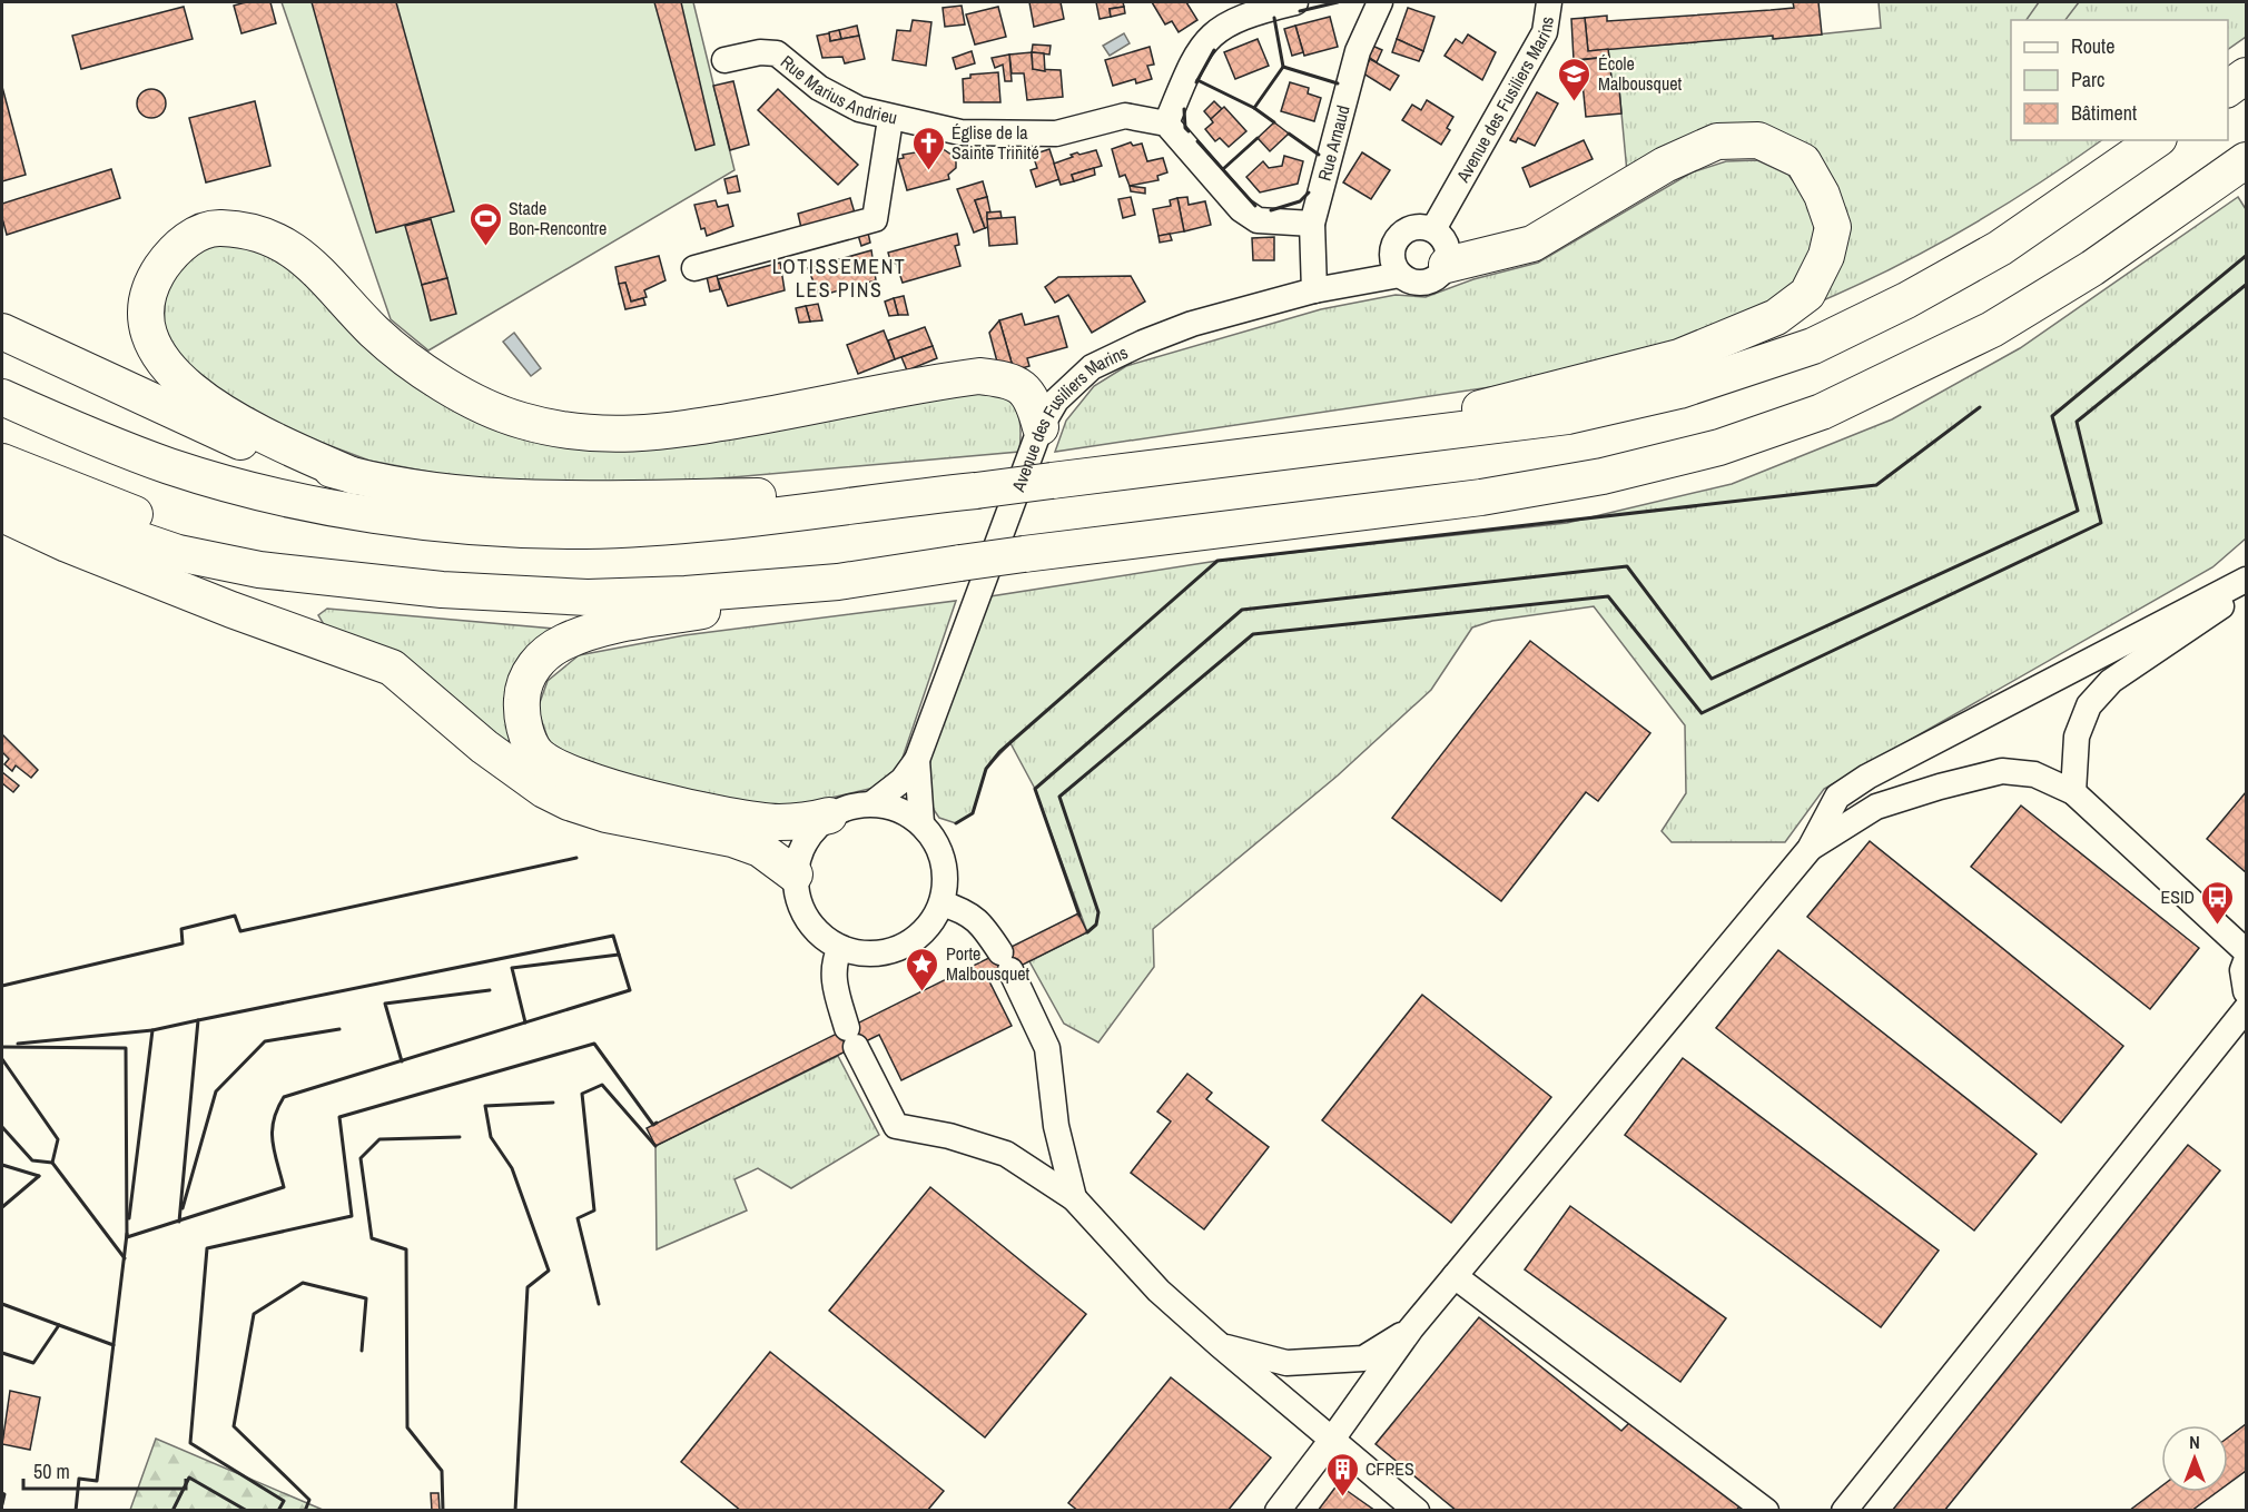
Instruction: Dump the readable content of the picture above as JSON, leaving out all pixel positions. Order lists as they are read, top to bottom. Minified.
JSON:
{"streets":{"street":["Rue Marius Andrieu","Avenue des Fusiliers Marins","Rue Arnaud"]},"crossings":[["Avenue des Fusiliers Marins","Rue Arnaud"]],"districts":["LOTISSEMENT LES PINS"],"places":{"school or university":["École Malbousquet"],"church":["Église de la Sainte Trinité"],"sports":["Stade Bon-Rencontre"],"bus stop":["ESID"],"place":["Porte Malbousquet"],"building":["CFPES"]},"legend":["Route","Parc","Bâtiment"],"scale_bar":"50 m","north":"top"}
